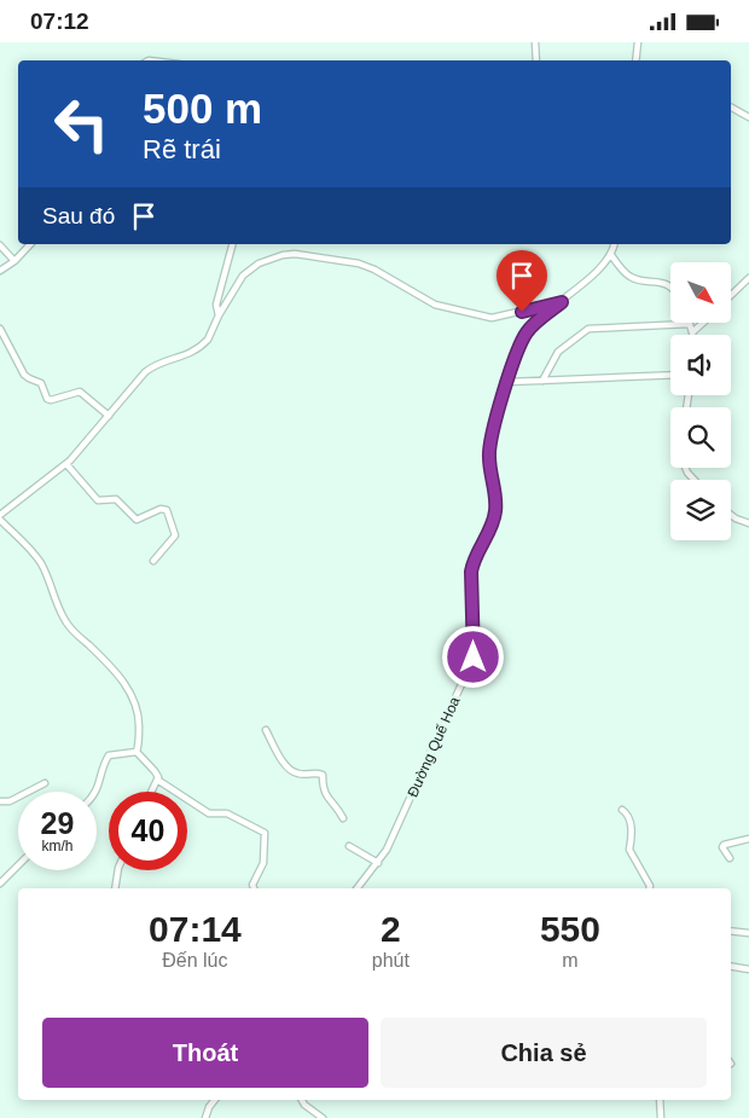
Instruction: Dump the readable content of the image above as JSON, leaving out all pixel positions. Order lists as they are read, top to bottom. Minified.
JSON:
{"streets":{"street":["Đường Quế Hoa"]},"north":"bottom right","page":{"status":"07:12","turn":["500 m","Rẽ trái"],"then":"Sau đó","speed":"29 km/h","limit":"40","eta":["07:14","Đến lúc","2","phút","550","m"],"buttons":["Thoát","Chia sẻ"]}}
